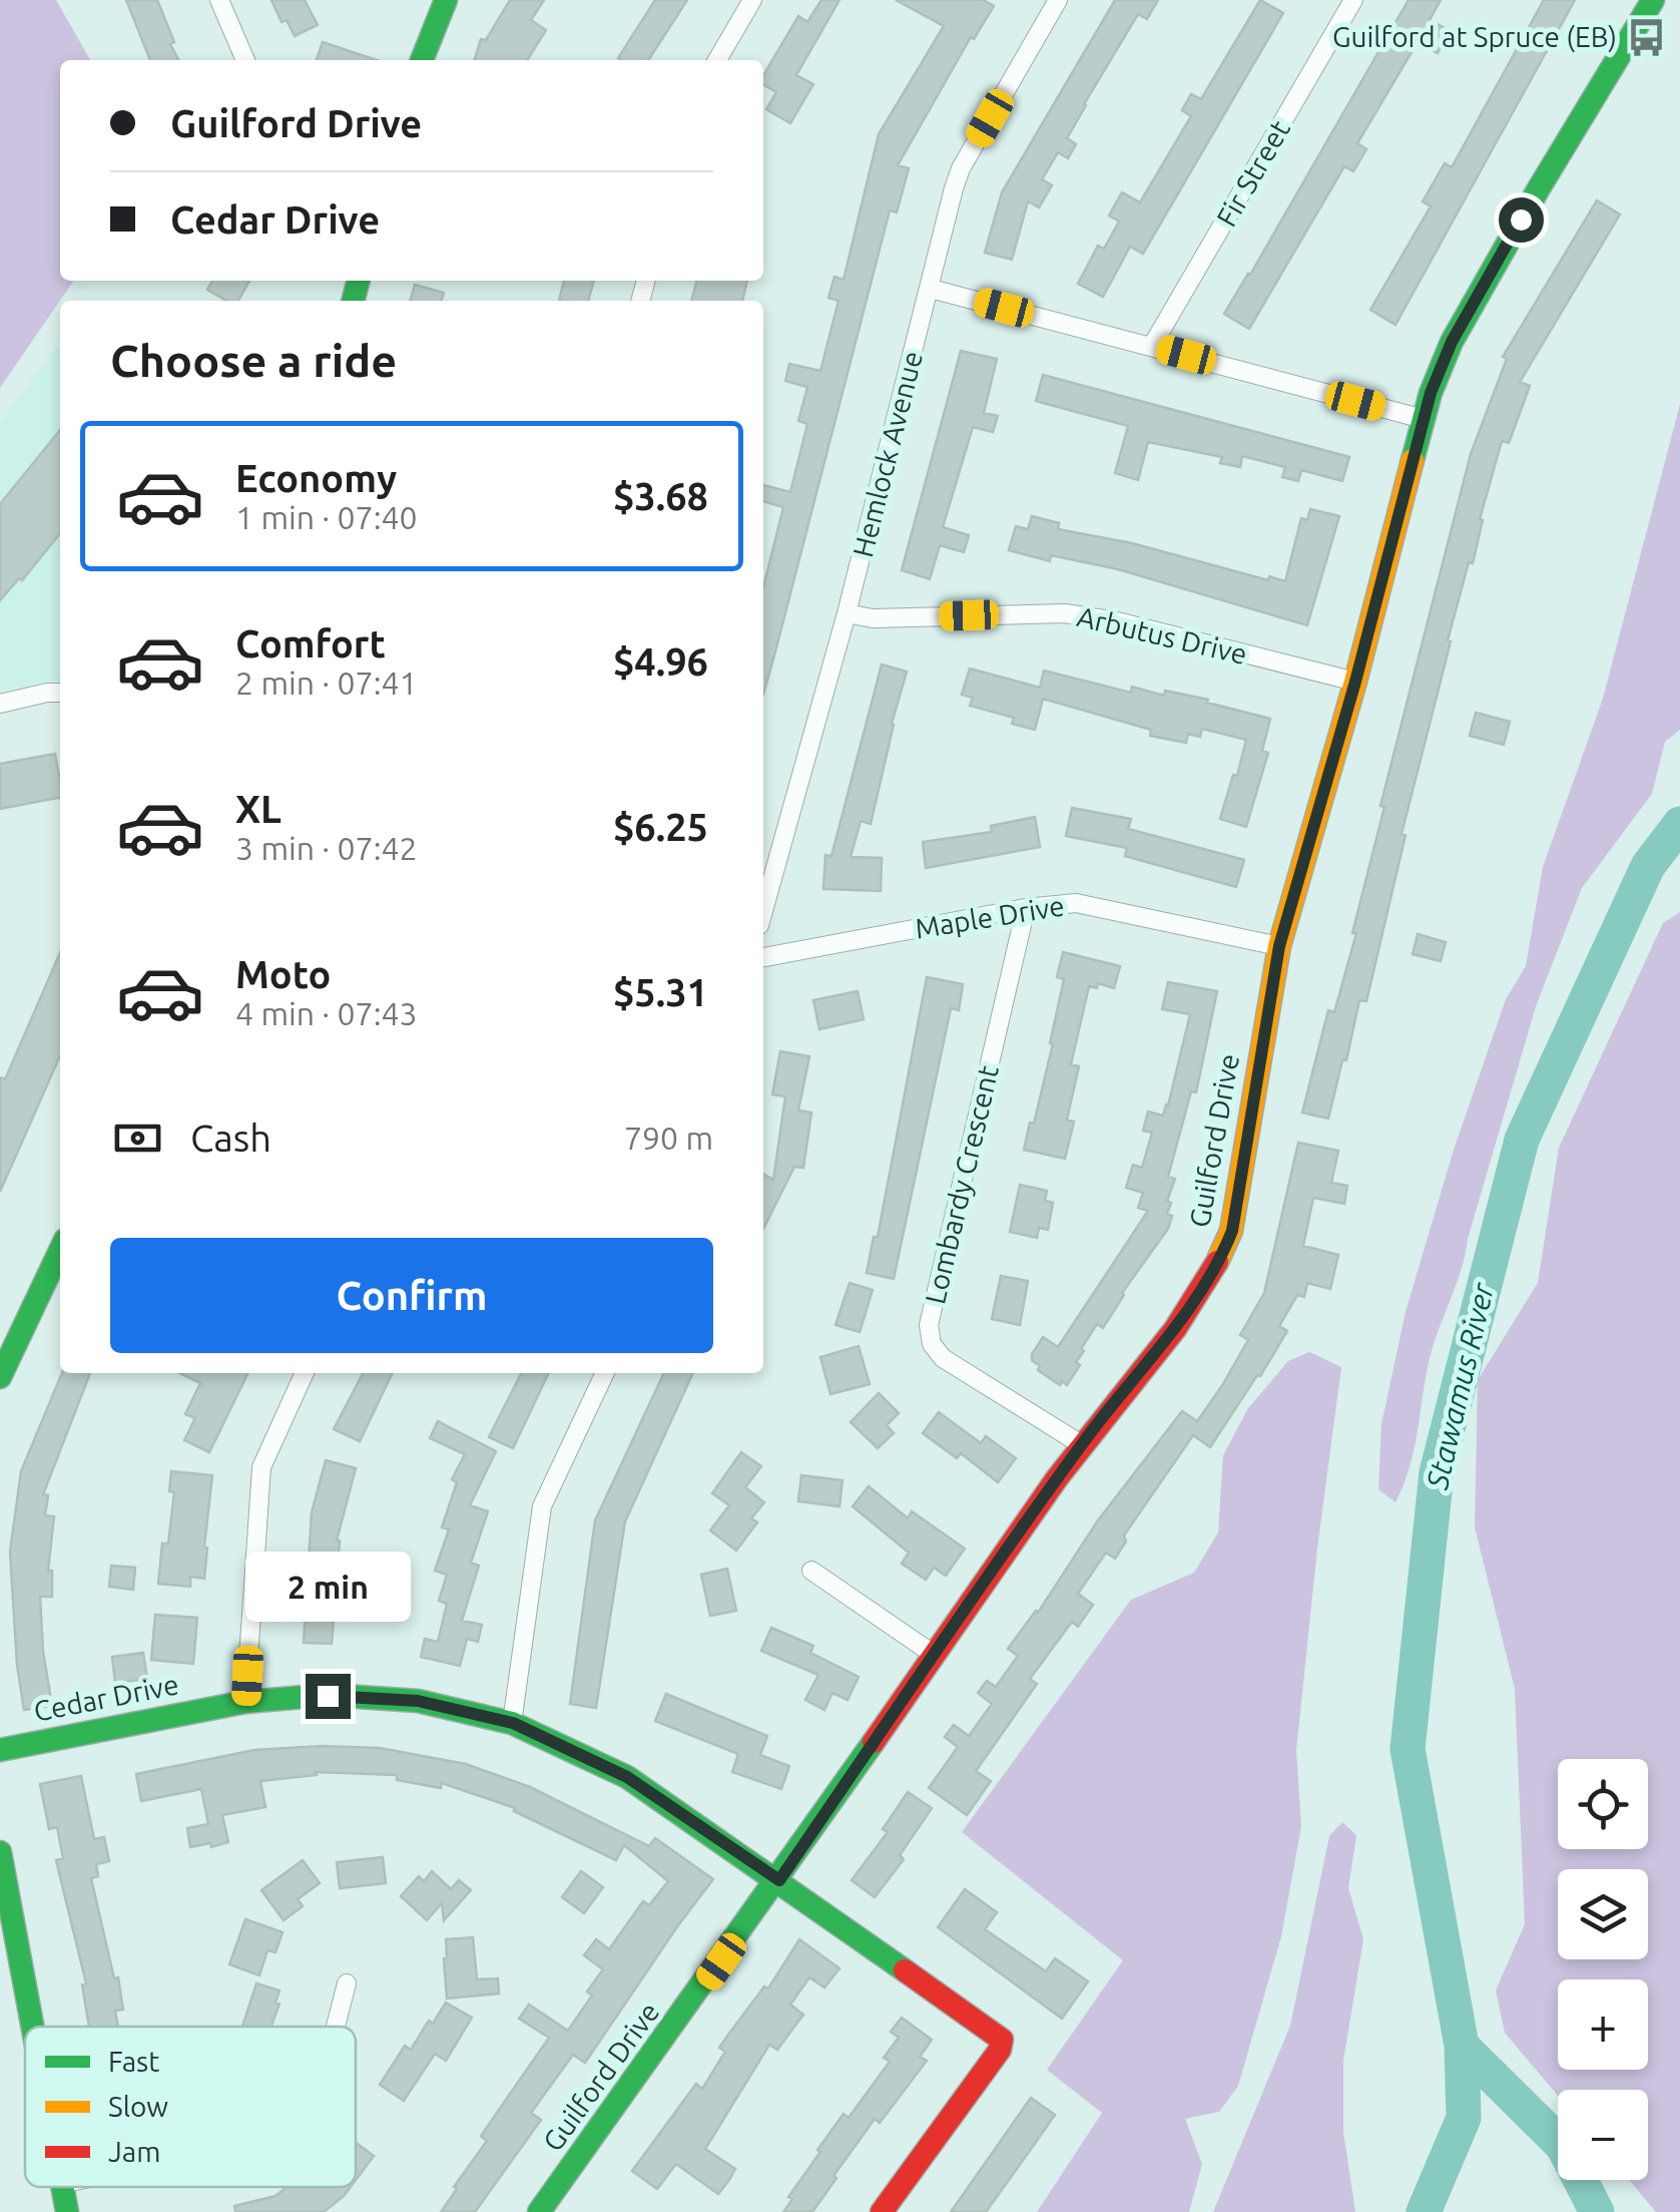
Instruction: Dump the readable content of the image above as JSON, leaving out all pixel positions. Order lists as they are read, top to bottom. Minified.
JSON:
{"streets":{"street":["Fir Street","Hemlock Avenue","Arbutus Drive","Maple Drive","Guilford Drive","Lombardy Crescent","Cedar Drive"]},"crossings":[["Hemlock Avenue","Arbutus Drive"],["Arbutus Drive","Guilford Drive"],["Maple Drive","Guilford Drive"],["Maple Drive","Lombardy Crescent"],["Guilford Drive","Lombardy Crescent"],["Guilford Drive","Cedar Drive"]],"water":["Stawamus River"],"places":{"bus stop":["Guilford at Spruce (EB)"]},"legend":["Fast","Slow","Jam"],"page":{"banner":["Guilford Drive","Cedar Drive"],"heading":"Choose a ride","list":[{"name":"Economy","note":"1 min · 07:40","value":"$3.68"},{"name":"Comfort","note":"2 min · 07:41","value":"$4.96"},{"name":"XL","note":"3 min · 07:42","value":"$6.25"},{"name":"Moto","note":"4 min · 07:43","value":"$5.31"}],"pay":["Cash","790 m"],"buttons":"Confirm","bubble":"2 min","map_buttons":["+","−"]}}
